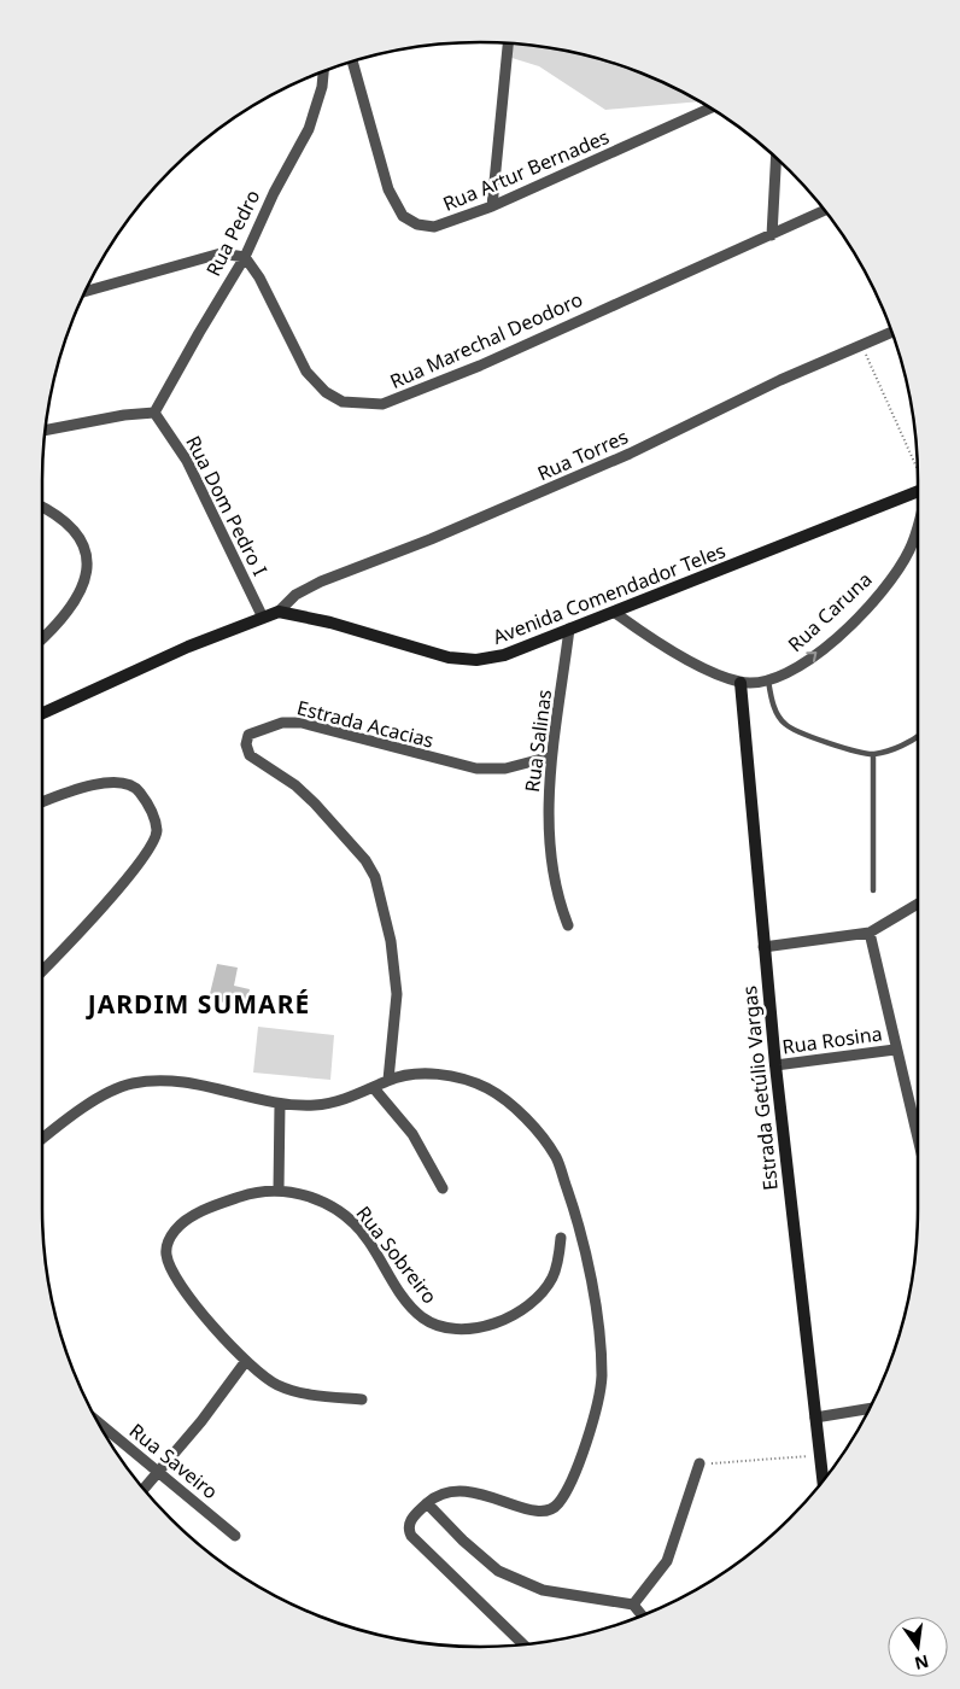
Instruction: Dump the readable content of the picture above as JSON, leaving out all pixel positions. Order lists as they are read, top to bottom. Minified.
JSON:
{"streets":{"main road":["Avenida Comendador Teles","Estrada Getúlio Vargas"],"street":["Rua Artur Bernades","Rua Pedro","Rua Marechal Deodoro","Rua Torres","Rua Dom Pedro I","Rua Caruna","Estrada Acacias","Rua Salinas","Rua Rosina","Rua Sobreiro","Rua Saveiro"]},"crossings":[["Rua Pedro","Rua Marechal Deodoro"],["Rua Pedro","Rua Dom Pedro I"],["Rua Torres","Avenida Comendador Teles"],["Rua Dom Pedro I","Avenida Comendador Teles"],["Avenida Comendador Teles","Rua Caruna"],["Avenida Comendador Teles","Rua Salinas"],["Rua Caruna","Estrada Getúlio Vargas"],["Estrada Acacias","Rua Salinas"],["Rua Rosina","Estrada Getúlio Vargas"]],"one_way":["Rua Caruna"],"districts":["JARDIM SUMARÉ"],"north":"bottom"}
